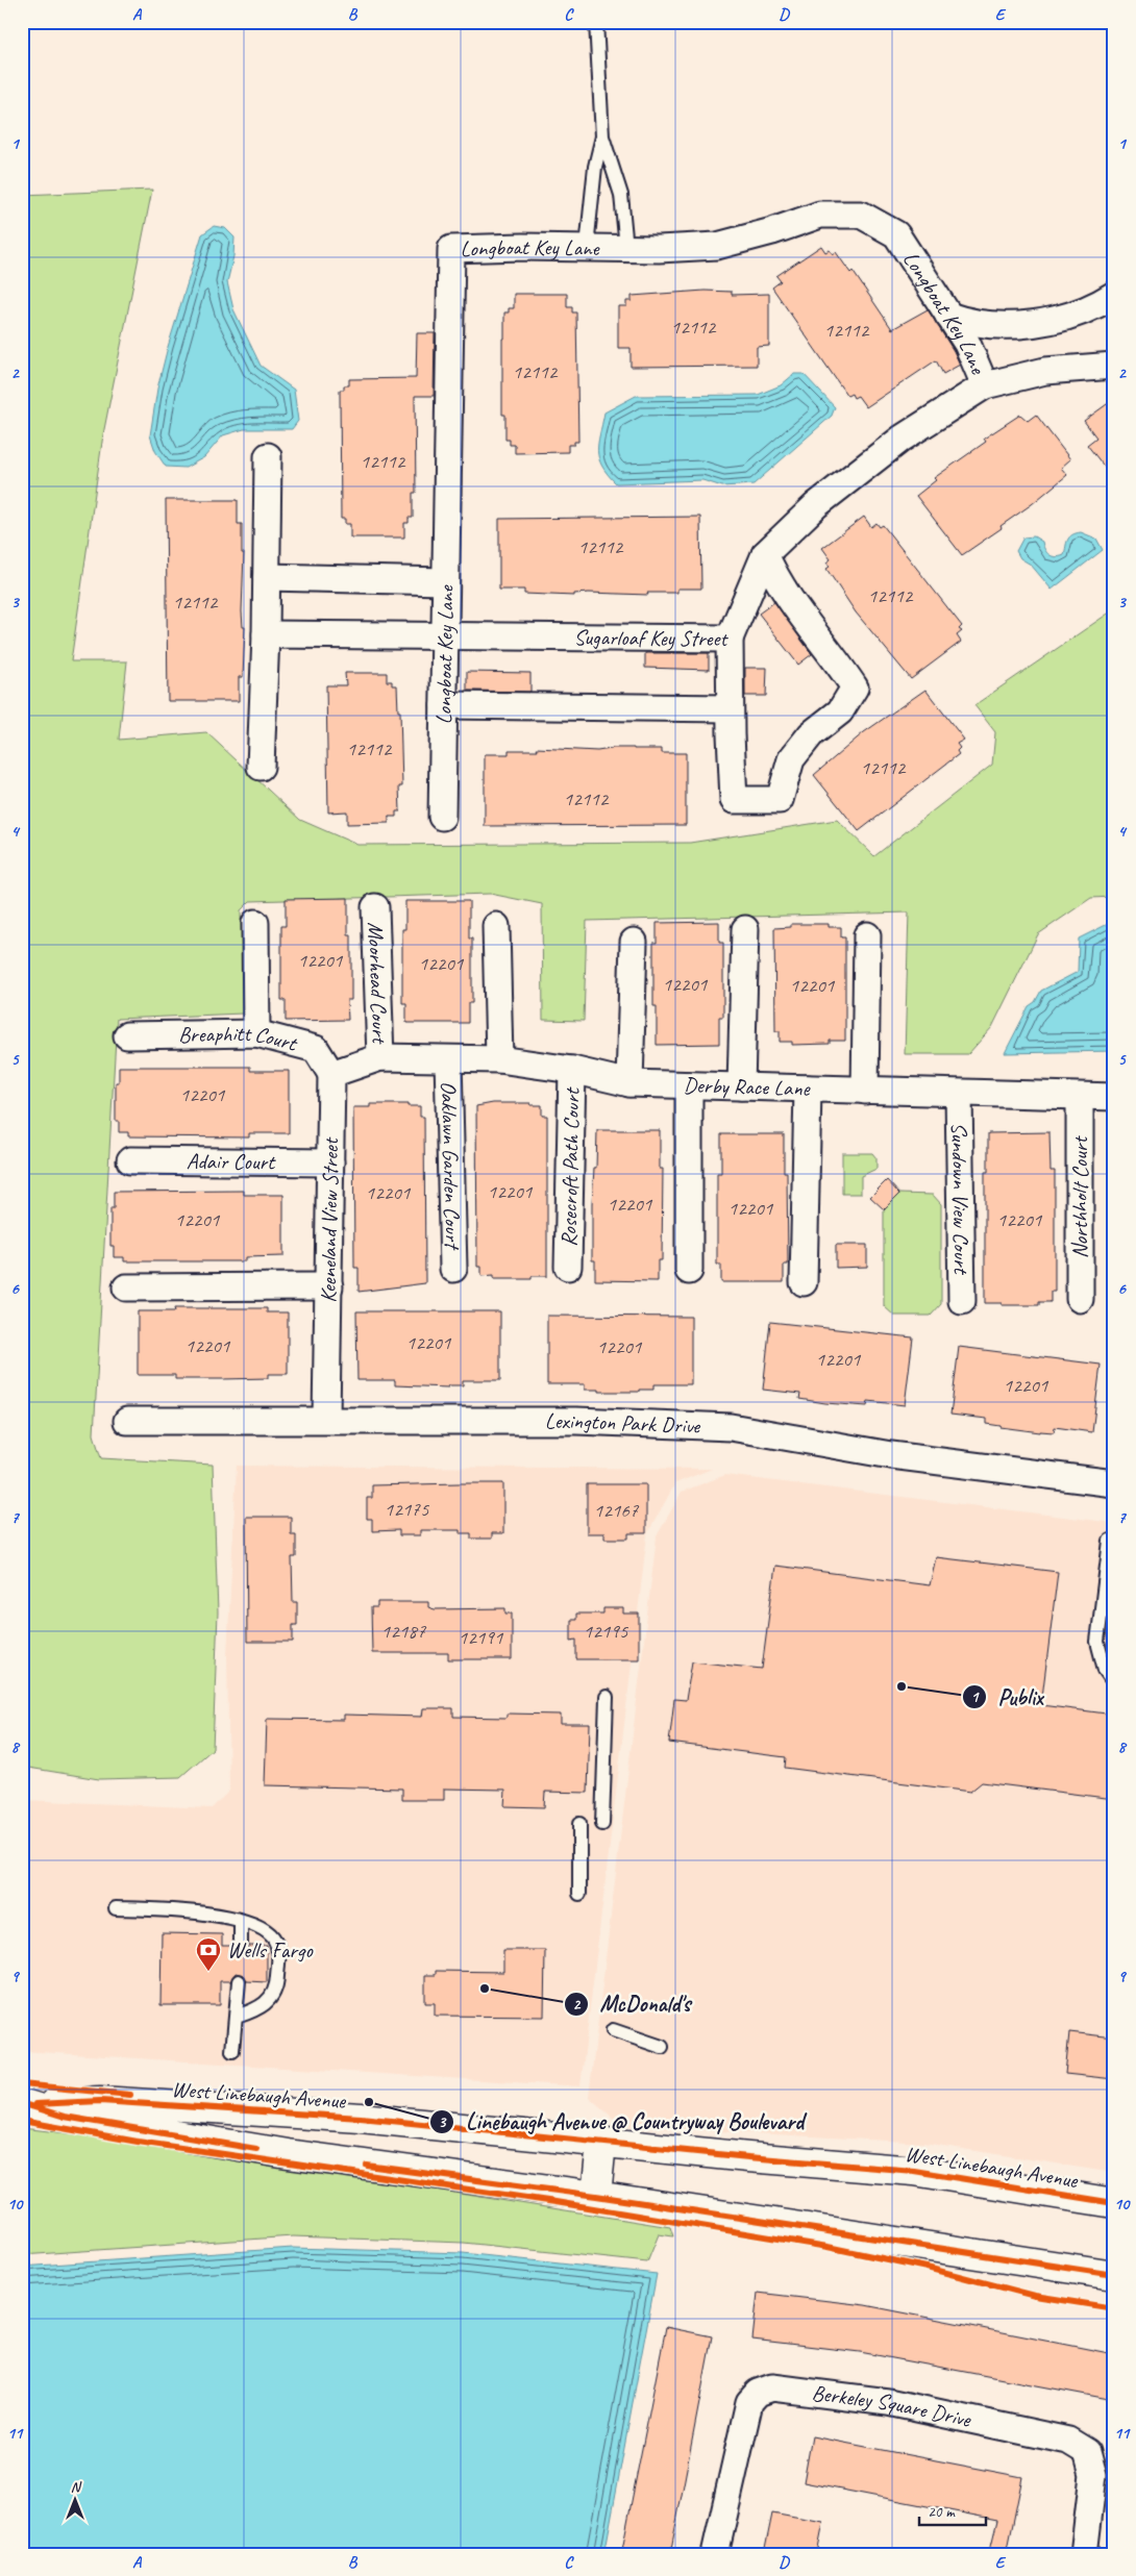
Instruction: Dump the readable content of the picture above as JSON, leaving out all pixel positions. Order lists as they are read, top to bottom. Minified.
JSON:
{"streets":{"main road":["West Linebaugh Avenue"],"street":["Longboat Key Lane","Sugarloaf Key Street","Moorhead Court","Breaphitt Court","Derby Race Lane","Adair Court","Oaklawn Garden Court","Rosecroft Path Court","Sundown View Court","Northholt Court","Keeneland View Street","Lexington Park Drive","Berkeley Square Drive"]},"crossings":[["Longboat Key Lane","Sugarloaf Key Street"],["Moorhead Court","Derby Race Lane"],["Breaphitt Court","Keeneland View Street"],["Derby Race Lane","Oaklawn Garden Court"],["Derby Race Lane","Rosecroft Path Court"],["Derby Race Lane","Sundown View Court"],["Derby Race Lane","Northholt Court"],["Adair Court","Keeneland View Street"],["Keeneland View Street","Lexington Park Drive"]],"places":{"other":["Publix","McDonald's","Linebaugh Avenue @ Countryway Boulevard"],"bank":["Wells Fargo"]},"house_numbers":["12112","12112","12112","12112","12112","12112","12112","12112","12112","12112","12201","12201","12201","12201","12201","12201","12201","12201","12201","12201","12201","12201","12201","12201","12201","12201","12175","12167","12187","12195","12191"],"scale_bar":"20 m","north":"top","grid":{"columns":["A","B","C","D","E"],"rows":["1","2","3","4","5","6","7","8","9","10","11"]}}
